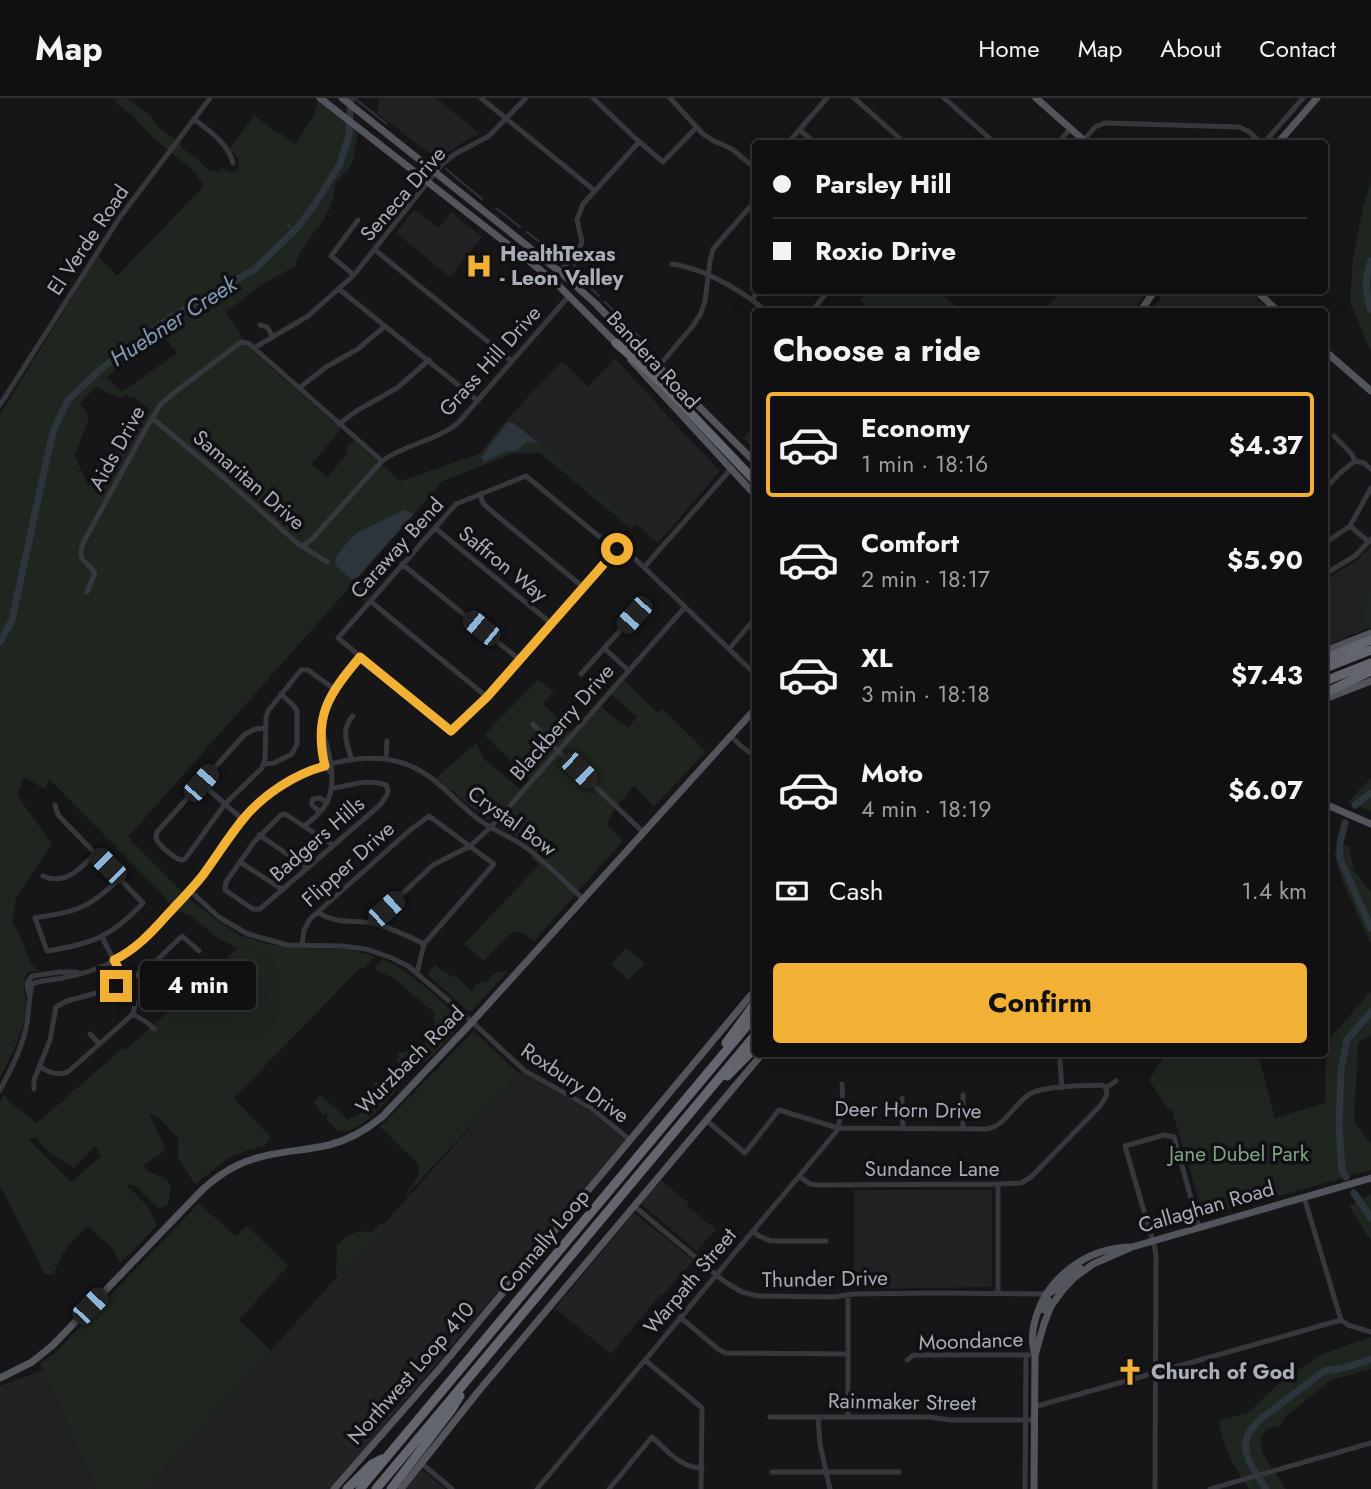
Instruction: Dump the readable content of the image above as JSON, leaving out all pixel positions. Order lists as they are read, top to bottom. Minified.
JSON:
{"streets":{"highway":["Connally Loop"],"main road":["Bandera Road","Wurzbach Road","Callaghan Road","Northwest Loop 410"],"street":["Seneca Drive","El Verde Road","Grass Hill Drive","Aids Drive","Samaritan Drive","Caraway Bend","Saffron Way","Blackberry Drive","Crystal Bow","Badgers Hills","Flipper Drive","Roxbury Drive","Deer Horn Drive","Sundance Lane","Thunder Drive","Warpath Street","Moondance","Rainmaker Street"]},"crossings":[["Seneca Drive","Bandera Road"],["Seneca Drive","Aids Drive"],["Bandera Road","Grass Hill Drive"],["Grass Hill Drive","Samaritan Drive"],["Aids Drive","Samaritan Drive"],["Caraway Bend","Saffron Way"],["Blackberry Drive","Crystal Bow"],["Blackberry Drive","Flipper Drive"],["Crystal Bow","Wurzbach Road"],["Crystal Bow","Roxbury Drive"],["Flipper Drive","Roxbury Drive"],["Wurzbach Road","Roxbury Drive"],["Roxbury Drive","Northwest Loop 410"],["Deer Horn Drive","Sundance Lane"],["Deer Horn Drive","Warpath Street"],["Sundance Lane","Warpath Street"],["Callaghan Road","Thunder Drive"],["Callaghan Road","Moondance"],["Callaghan Road","Rainmaker Street"],["Thunder Drive","Warpath Street"]],"water":["Huebner Creek"],"parks":["Jane Dubel Park"],"places":{"hospital":["HealthTexas - Leon Valley"],"church":["Church of God"]},"page":{"header":"Map","nav":["Home","Map","About","Contact"],"banner":["Parsley Hill","Roxio Drive"],"heading":"Choose a ride","list":[{"name":"Economy","note":"1 min · 18:16","value":"$4.37"},{"name":"Comfort","note":"2 min · 18:17","value":"$5.90"},{"name":"XL","note":"3 min · 18:18","value":"$7.43"},{"name":"Moto","note":"4 min · 18:19","value":"$6.07"}],"pay":["Cash","1.4 km"],"buttons":"Confirm","bubble":"4 min"}}
